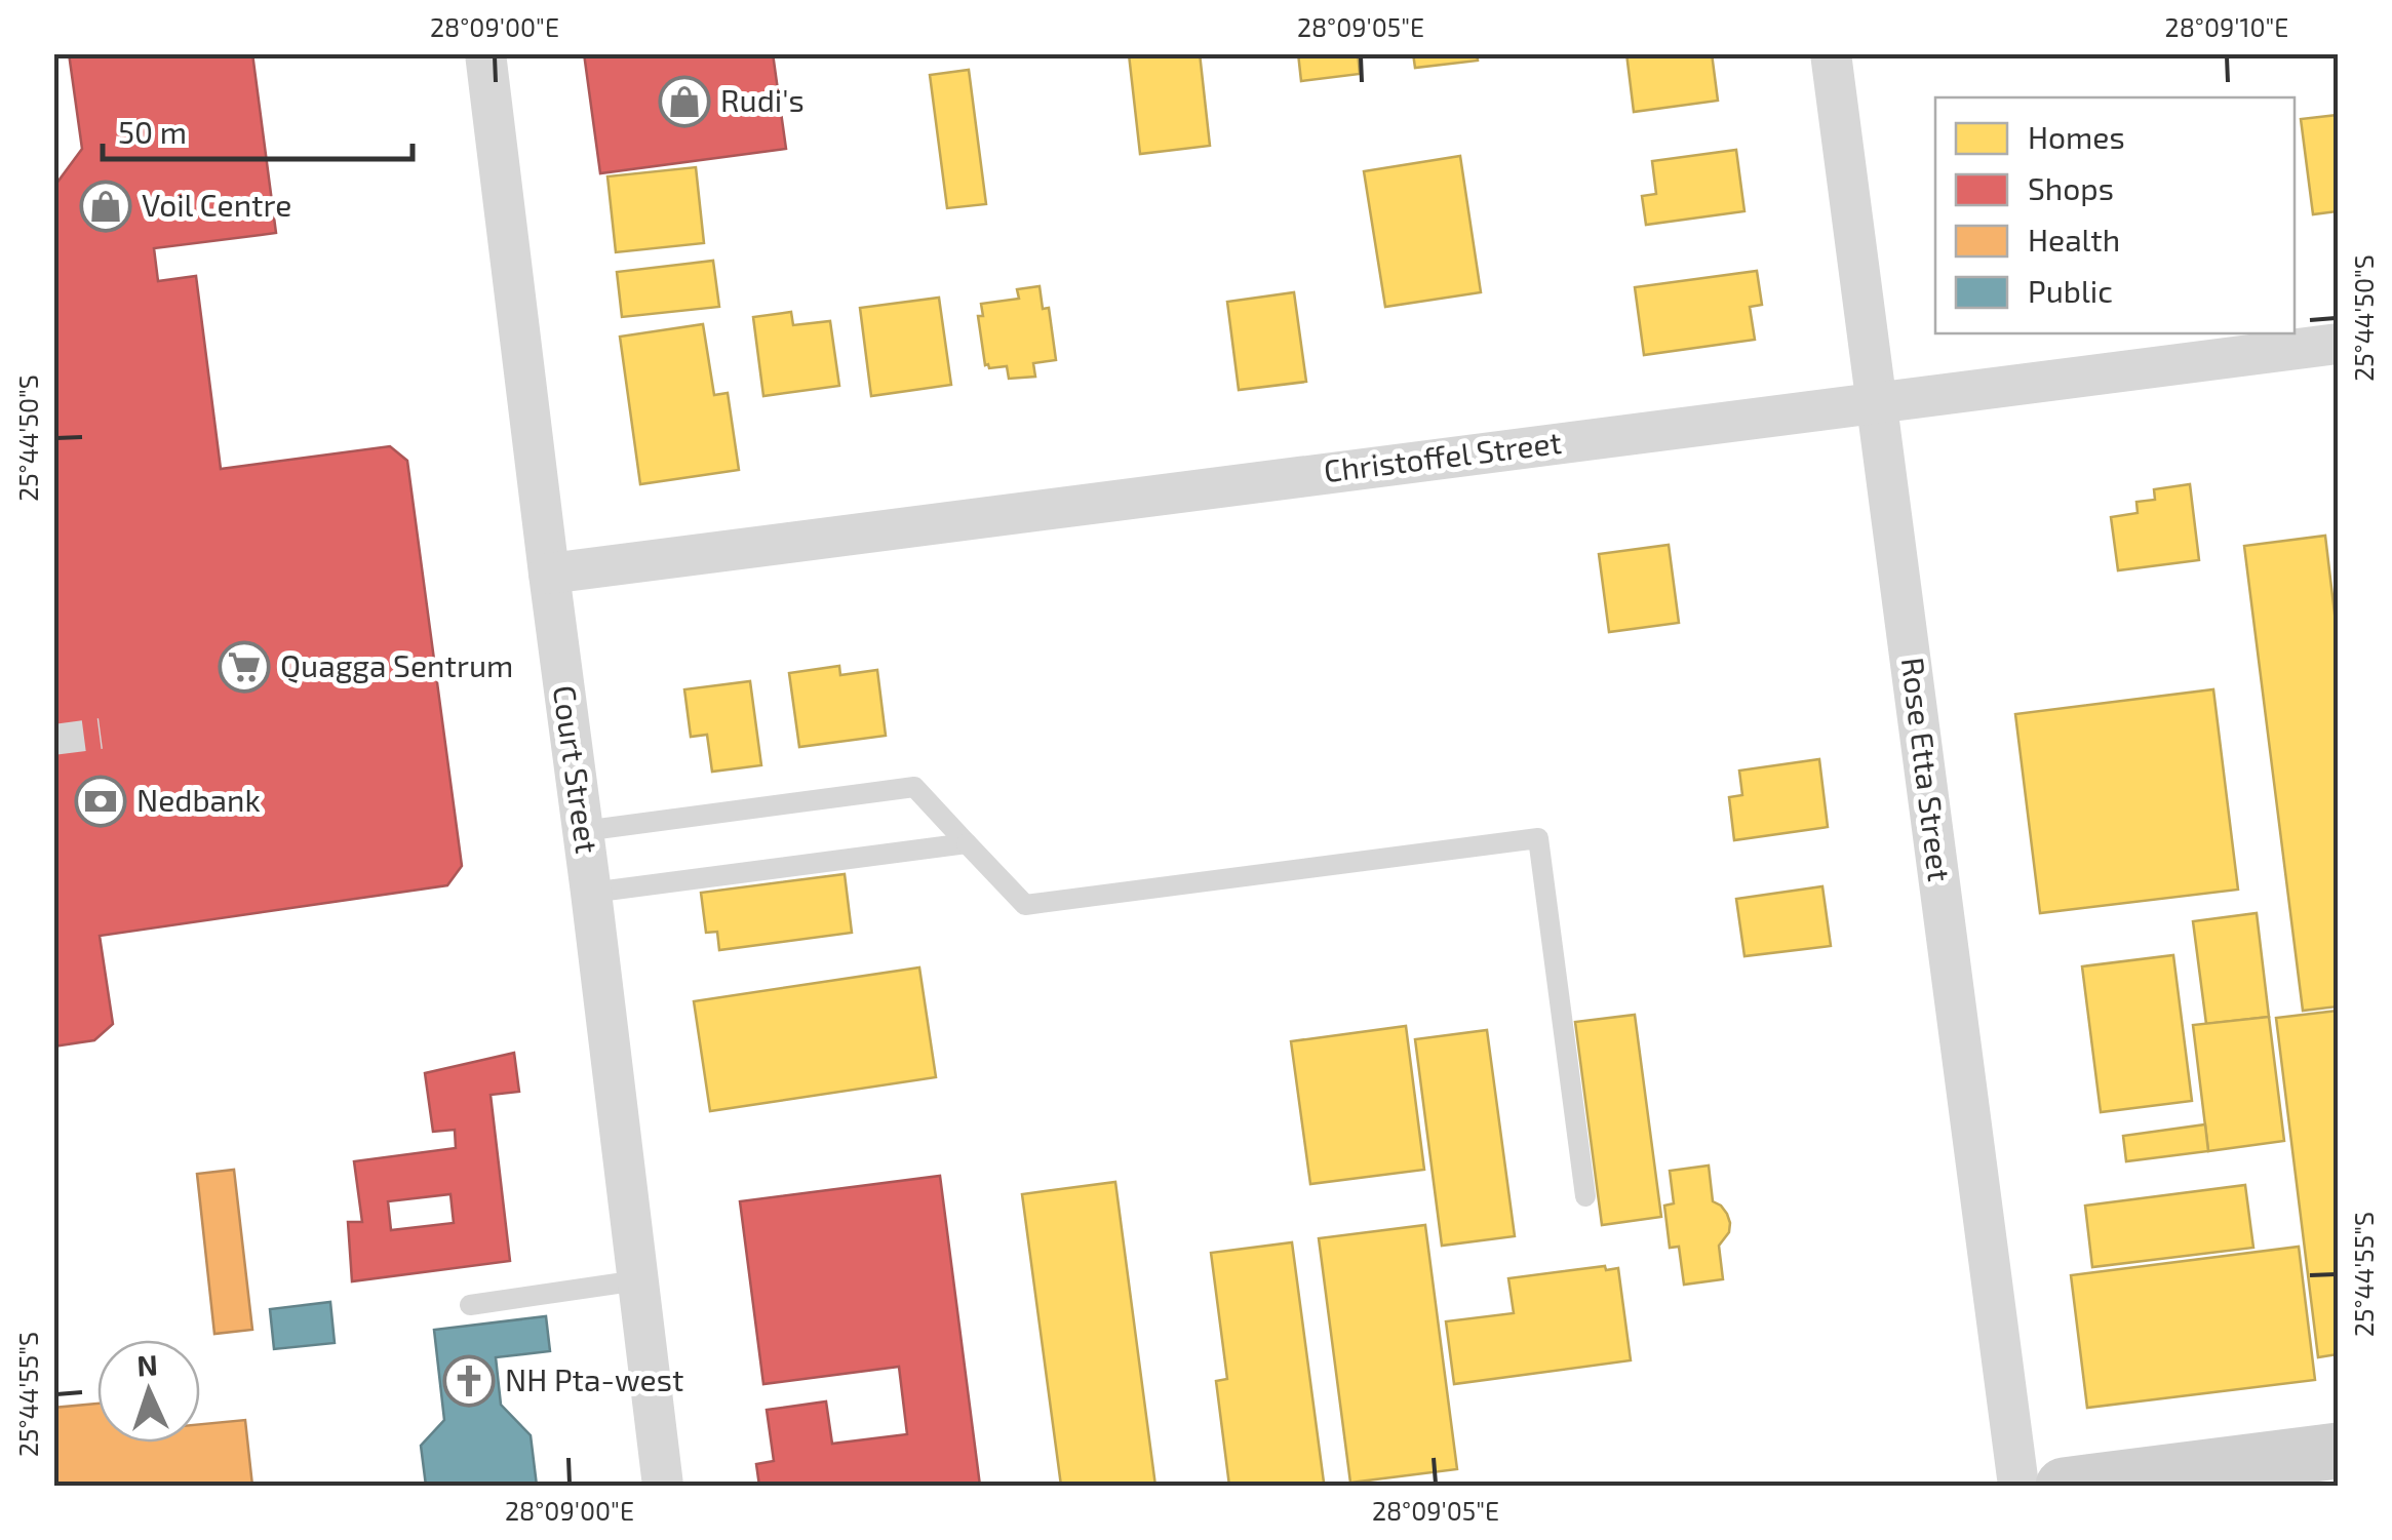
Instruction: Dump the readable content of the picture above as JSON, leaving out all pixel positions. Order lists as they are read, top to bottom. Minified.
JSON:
{"streets":{"street":["Christoffel Street","Court Street","Rose Etta Street"]},"crossings":[["Christoffel Street","Court Street"],["Christoffel Street","Rose Etta Street"]],"places":{"shop":["Rudi's","Voil Centre"],"supermarket":["Quagga Sentrum"],"bank":["Nedbank"],"church":["NH Pta-west"]},"legend":["Homes","Shops","Health","Public"],"scale_bar":"50 m","north":"top","coordinates":["28°09'00\"E","28°09'05\"E","28°09'10\"E","25°44'50\"S","25°44'55\"S"]}
